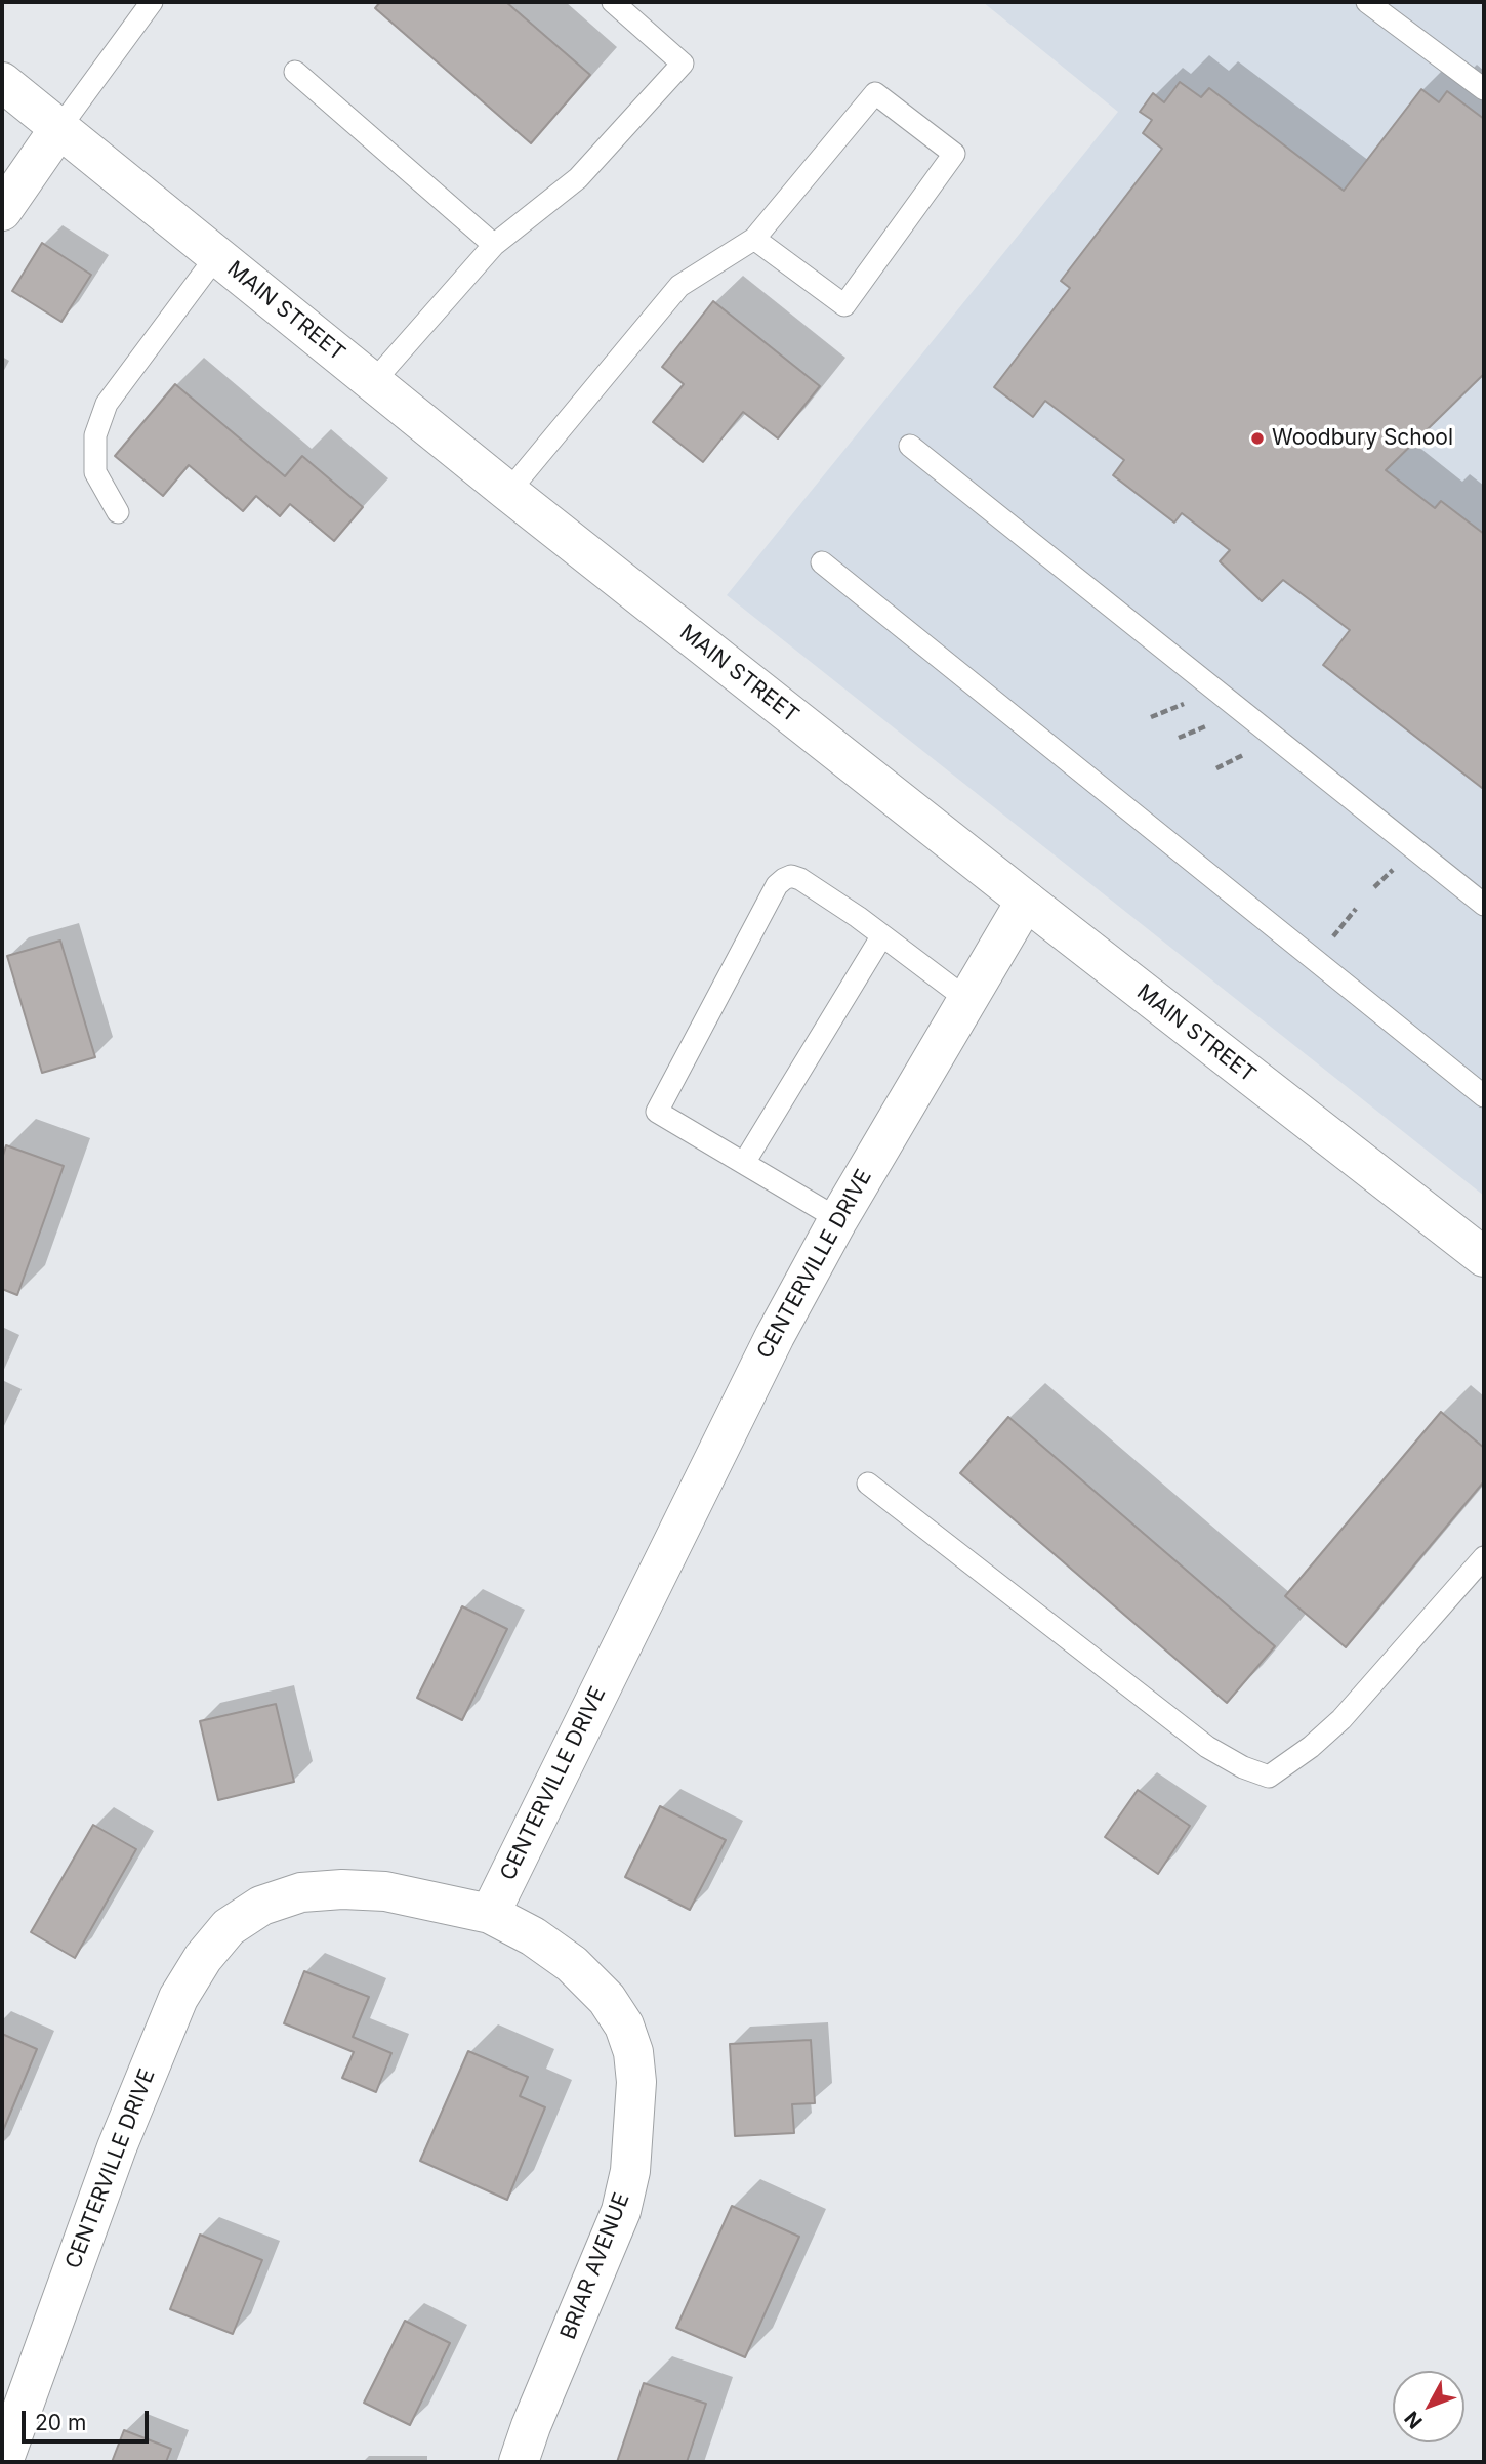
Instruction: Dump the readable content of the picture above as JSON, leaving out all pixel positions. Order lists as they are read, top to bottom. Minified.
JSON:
{"streets":{"street":["MAIN STREET","CENTERVILLE DRIVE","BRIAR AVENUE"]},"crossings":[["MAIN STREET","CENTERVILLE DRIVE"],["CENTERVILLE DRIVE","BRIAR AVENUE"]],"places":["Woodbury School"],"scale_bar":"20 m","north":"bottom left"}
